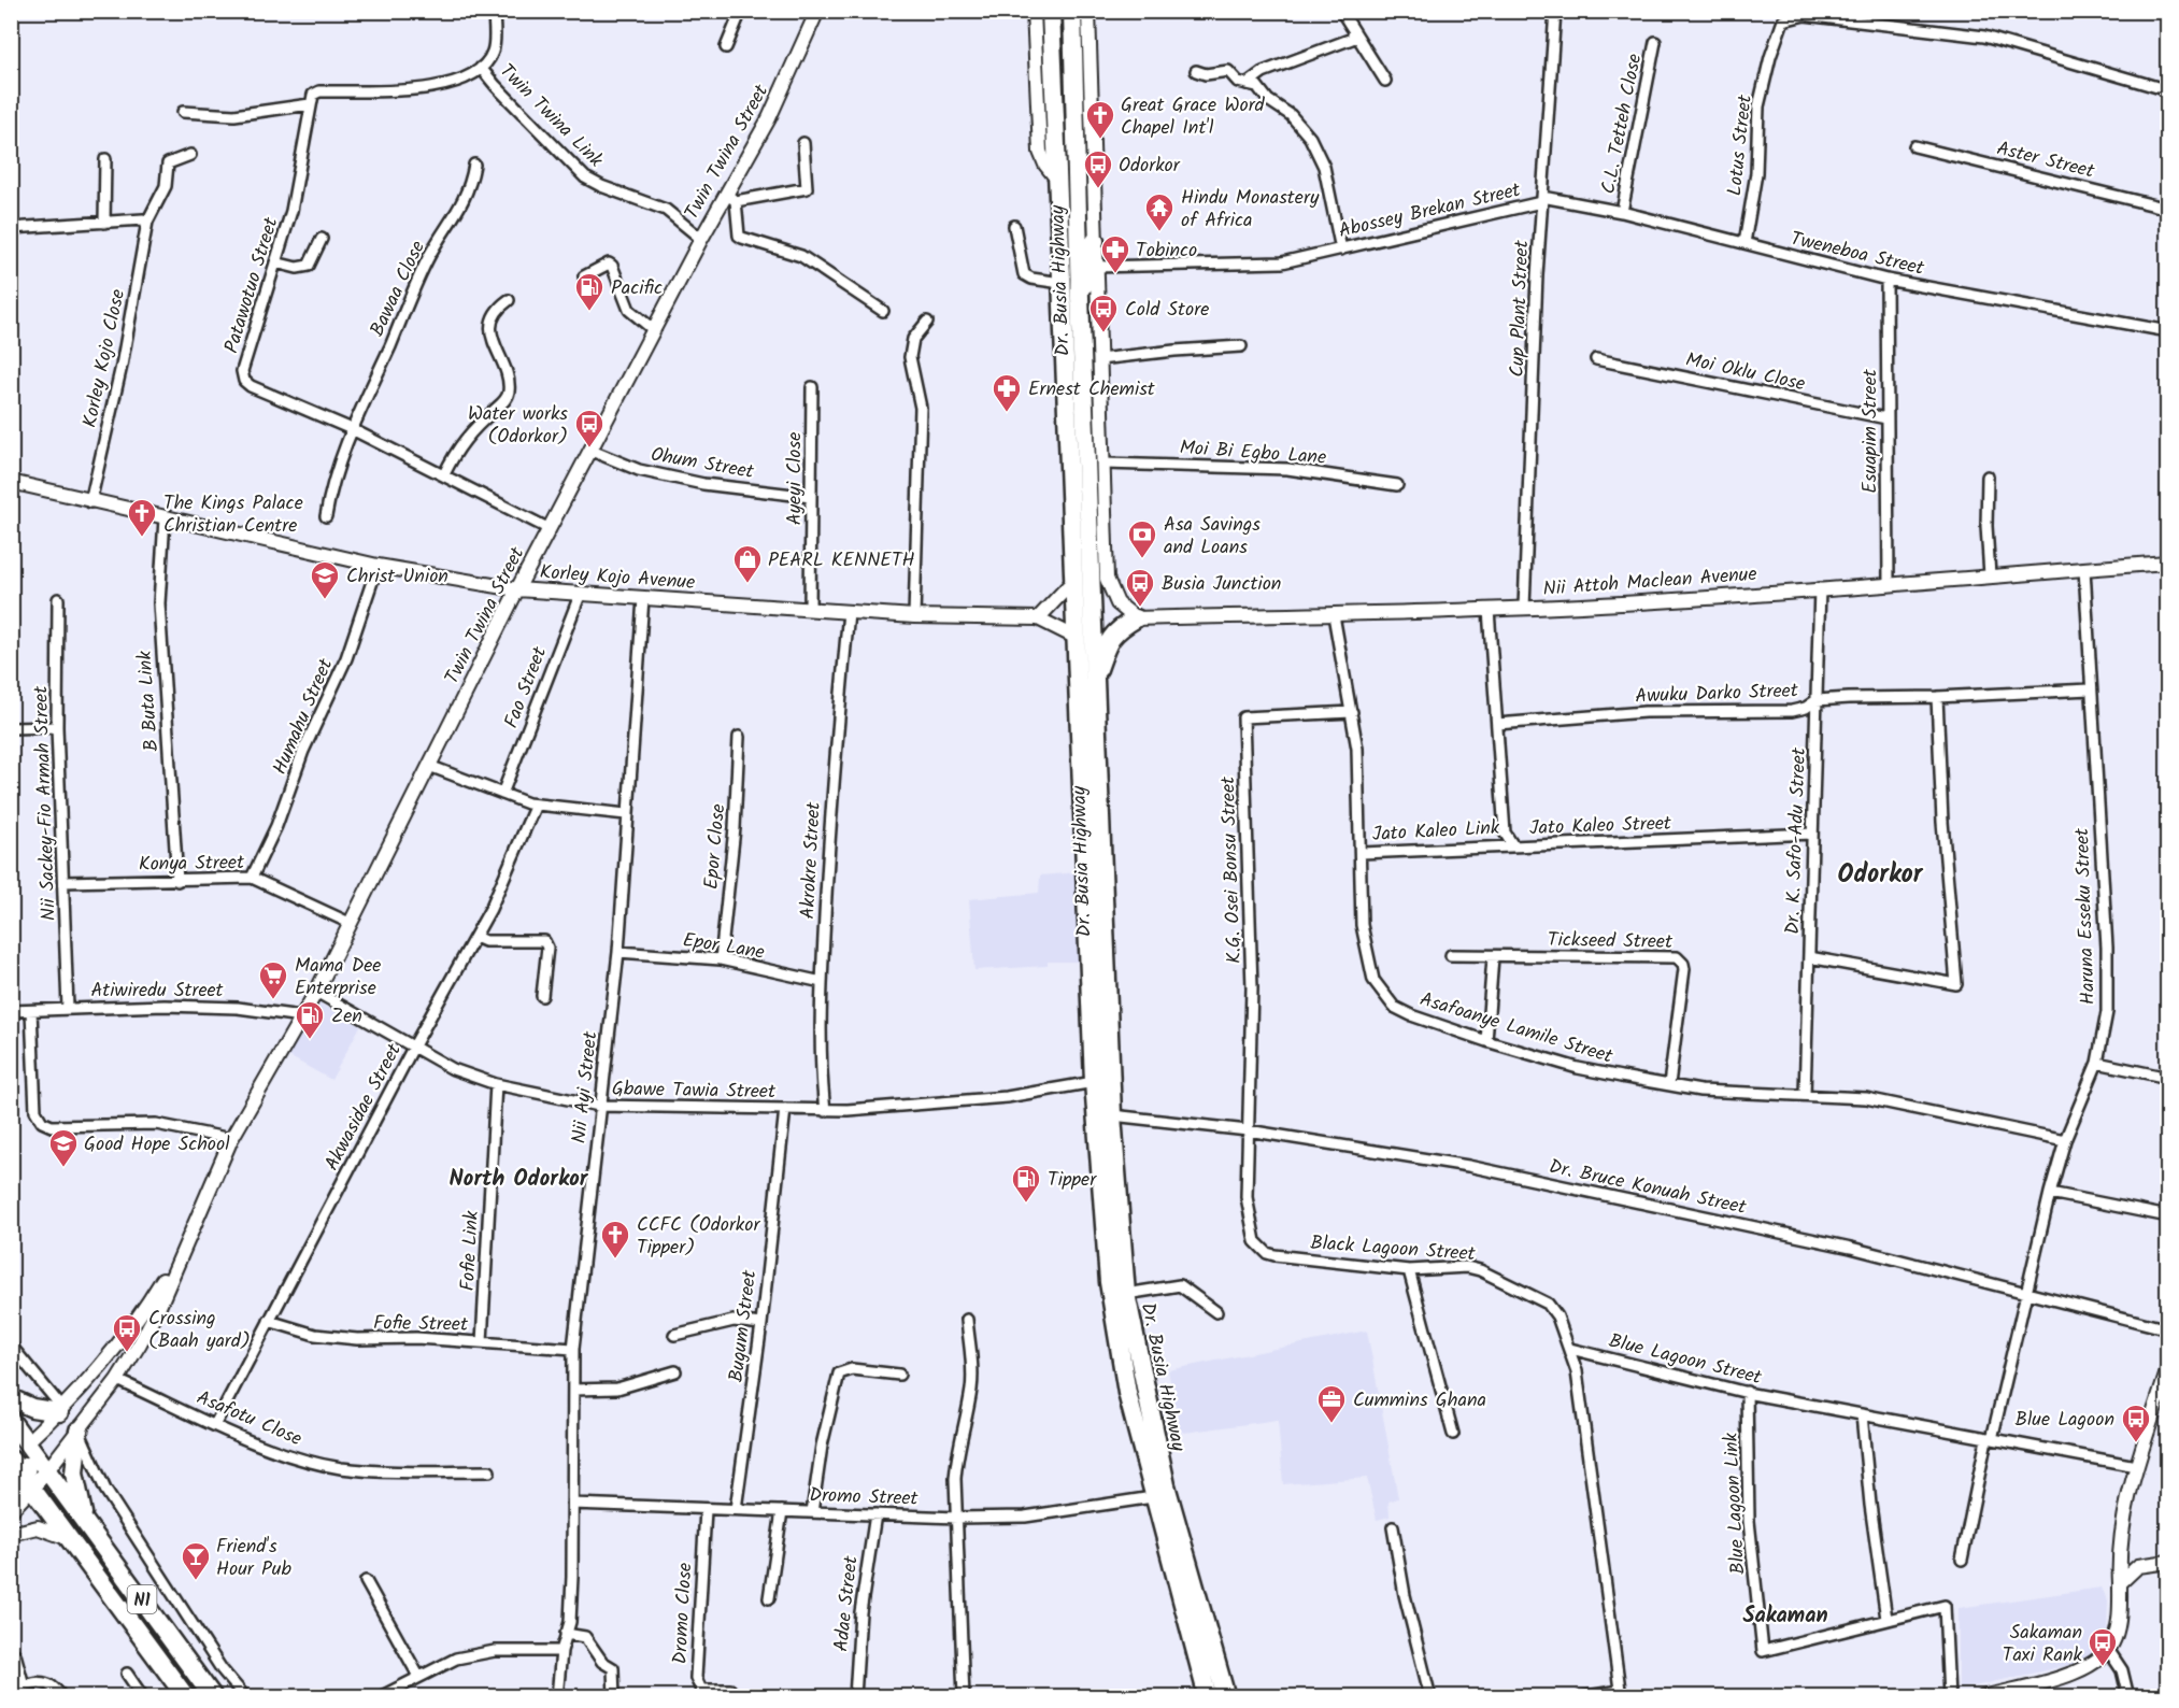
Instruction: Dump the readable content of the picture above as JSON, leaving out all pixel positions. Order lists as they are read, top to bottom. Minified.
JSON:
{"streets":{"highway":["Dr. Busia Highway","N1"],"street":["Twin Twina Link","C.L. Tetteh Close","Lotus Street","Twin Twina Street","Aster Street","Abossey Brekan Street","Tweneboa Street","Patawotuo Street","Bawaa Close","Cup Plant Street","Korley Kojo Close","Moi Oklu Close","Esuapim Street","Moi Bi Egbo Lane","Ohum Street","Ayeyi Close","Korley Kojo Avenue","Nii Attoh Maclean Avenue","Fao Street","Awuku Darko Street","B Buta Link","Humahu Street","Nii Sackey-Fio Armah Street","Jato Kaleo Street","Jato Kaleo Link","Dr. K. Safo-Adu Street","Epor Close","Akrokre Street","Konya Street","K.G. Osei Bonsu Street","Haruna Esseku Street","Tickseed Street","Epor Lane","Atiwiredu Street","Asafoanye Lamile Street","Nii Ayi Street","Gbawe Tawia Street","Akwasidae Street","Dr. Bruce Konuah Street","Black Lagoon Street","Fofie Link","Fofie Street","Bugum Street","Blue Lagoon Street","Asafotu Close","Dromo Street","Blue Lagoon Link","Adae Street","Dromo Close"]},"crossings":[["Twin Twina Link","Twin Twina Street"],["C.L. Tetteh Close","Tweneboa Street"],["Lotus Street","Tweneboa Street"],["Twin Twina Street","Patawotuo Street"],["Twin Twina Street","Ohum Street"],["Twin Twina Street","Korley Kojo Avenue"],["Twin Twina Street","Konya Street"],["Twin Twina Street","Atiwiredu Street"],["Twin Twina Street","Gbawe Tawia Street"],["Twin Twina Street","Asafotu Close"],["Twin Twina Street","N1"],["Abossey Brekan Street","Tweneboa Street"],["Abossey Brekan Street","Dr. Busia Highway"],["Abossey Brekan Street","Cup Plant Street"],["Tweneboa Street","Cup Plant Street"],["Tweneboa Street","Esuapim Street"],["Dr. Busia Highway","Korley Kojo Avenue"],["Dr. Busia Highway","Gbawe Tawia Street"],["Dr. Busia Highway","Dr. Bruce Konuah Street"],["Dr. Busia Highway","Dromo Street"],["Patawotuo Street","Bawaa Close"],["Cup Plant Street","Nii Attoh Maclean Avenue"],["Korley Kojo Close","Korley Kojo Avenue"],["Moi Oklu Close","Esuapim Street"],["Esuapim Street","Nii Attoh Maclean Avenue"],["Ohum Street","Ayeyi Close"],["Ayeyi Close","Korley Kojo Avenue"],["Korley Kojo Avenue","Fao Street"],["Korley Kojo Avenue","B Buta Link"],["Korley Kojo Avenue","Humahu Street"],["Korley Kojo Avenue","Akrokre Street"],["Korley Kojo Avenue","Nii Ayi Street"],["Nii Attoh Maclean Avenue","Jato Kaleo Street"],["Nii Attoh Maclean Avenue","Dr. K. Safo-Adu Street"],["Nii Attoh Maclean Avenue","Haruna Esseku Street"],["Nii Attoh Maclean Avenue","Asafoanye Lamile Street"],["Awuku Darko Street","Jato Kaleo Street"],["Awuku Darko Street","Dr. K. Safo-Adu Street"],["Awuku Darko Street","Haruna Esseku Street"],["B Buta Link","Konya Street"],["Humahu Street","Konya Street"],["Nii Sackey-Fio Armah Street","Konya Street"],["Nii Sackey-Fio Armah Street","Atiwiredu Street"],["Jato Kaleo Street","Jato Kaleo Link"],["Jato Kaleo Street","Dr. K. Safo-Adu Street"],["Jato Kaleo Link","Asafoanye Lamile Street"],["Dr. K. Safo-Adu Street","Asafoanye Lamile Street"],["Epor Close","Epor Lane"],["Akrokre Street","Epor Lane"],["Akrokre Street","Gbawe Tawia Street"],["K.G. Osei Bonsu Street","Asafoanye Lamile Street"],["K.G. Osei Bonsu Street","Dr. Bruce Konuah Street"],["K.G. Osei Bonsu Street","Black Lagoon Street"],["Haruna Esseku Street","Asafoanye Lamile Street"],["Haruna Esseku Street","Dr. Bruce Konuah Street"],["Haruna Esseku Street","Blue Lagoon Street"],["Tickseed Street","Asafoanye Lamile Street"],["Epor Lane","Nii Ayi Street"],["Nii Ayi Street","Gbawe Tawia Street"],["Nii Ayi Street","Fofie Street"],["Nii Ayi Street","Dromo Street"],["Gbawe Tawia Street","Akwasidae Street"],["Gbawe Tawia Street","Fofie Link"],["Gbawe Tawia Street","Bugum Street"],["Akwasidae Street","Fofie Street"],["Akwasidae Street","Asafotu Close"],["Dr. Bruce Konuah Street","Black Lagoon Street"],["Black Lagoon Street","Blue Lagoon Street"],["Fofie Link","Fofie Street"],["Bugum Street","Dromo Street"],["Blue Lagoon Street","Blue Lagoon Link"],["Dromo Street","Adae Street"],["Dromo Street","Dromo Close"]],"districts":["Odorkor","North Odorkor","Sakaman"],"places":{"church":["Great Grace Word Chapel Int'l","The Kings Palace Christian Centre","CCFC (Odorkor Tipper)"],"bus stop":["Odorkor","Cold Store","Water works (Odorkor)","Busia Junction","Crossing (Baah yard)","Blue Lagoon","Sakaman Taxi Rank"],"temple":["Hindu Monastery of Africa"],"pharmacy":["Tobinco","Ernest Chemist"],"fuel station":["Pacific","Zen","Tipper"],"bank":["Asa Savings and Loans"],"shop":["PEARL KENNETH"],"school or university":["Christ Union","Good Hope School"],"supermarket":["Mama Dee Enterprise"],"office":["Cummins Ghana"],"bar":["Friend's Hour Pub"]}}
